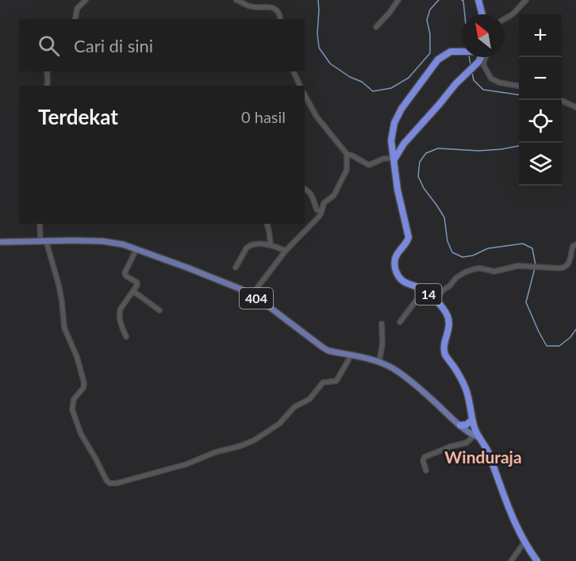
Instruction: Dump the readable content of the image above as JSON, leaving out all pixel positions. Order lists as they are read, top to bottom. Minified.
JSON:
{"streets":{"highway":["14"],"main road":["404"]},"crossings":[["14","404"]],"districts":["Winduraja"],"north":"top left","page":{"map_buttons":["+","−"],"search":"Cari di sini","heading":["Terdekat","0 hasil"]}}
